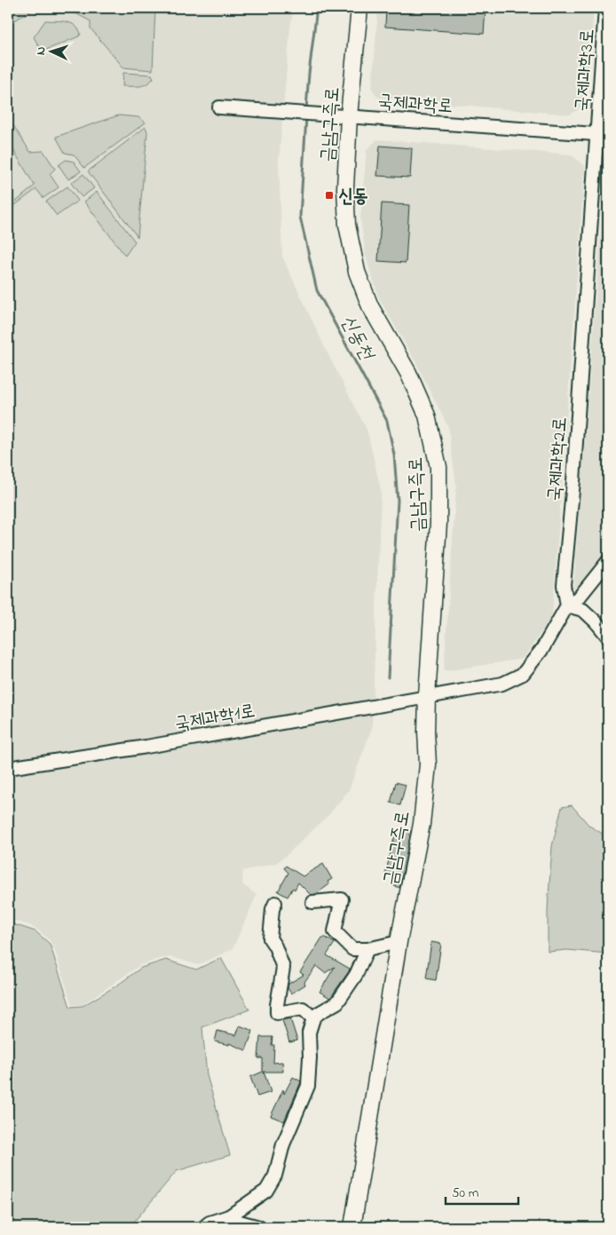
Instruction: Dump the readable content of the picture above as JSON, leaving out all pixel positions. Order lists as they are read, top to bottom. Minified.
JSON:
{"streets":{"main road":["금남구즉로"],"street":["국제과학3로","국제과학로","국제과학2로","국제과학1로"]},"crossings":[["국제과학3로","국제과학로"],["국제과학3로","국제과학2로"],["국제과학로","금남구즉로"],["국제과학로","국제과학2로"],["금남구즉로","국제과학1로"]],"water":["신동천"],"places":{"transit":["신동"]},"scale_bar":"50 m","north":"left"}
